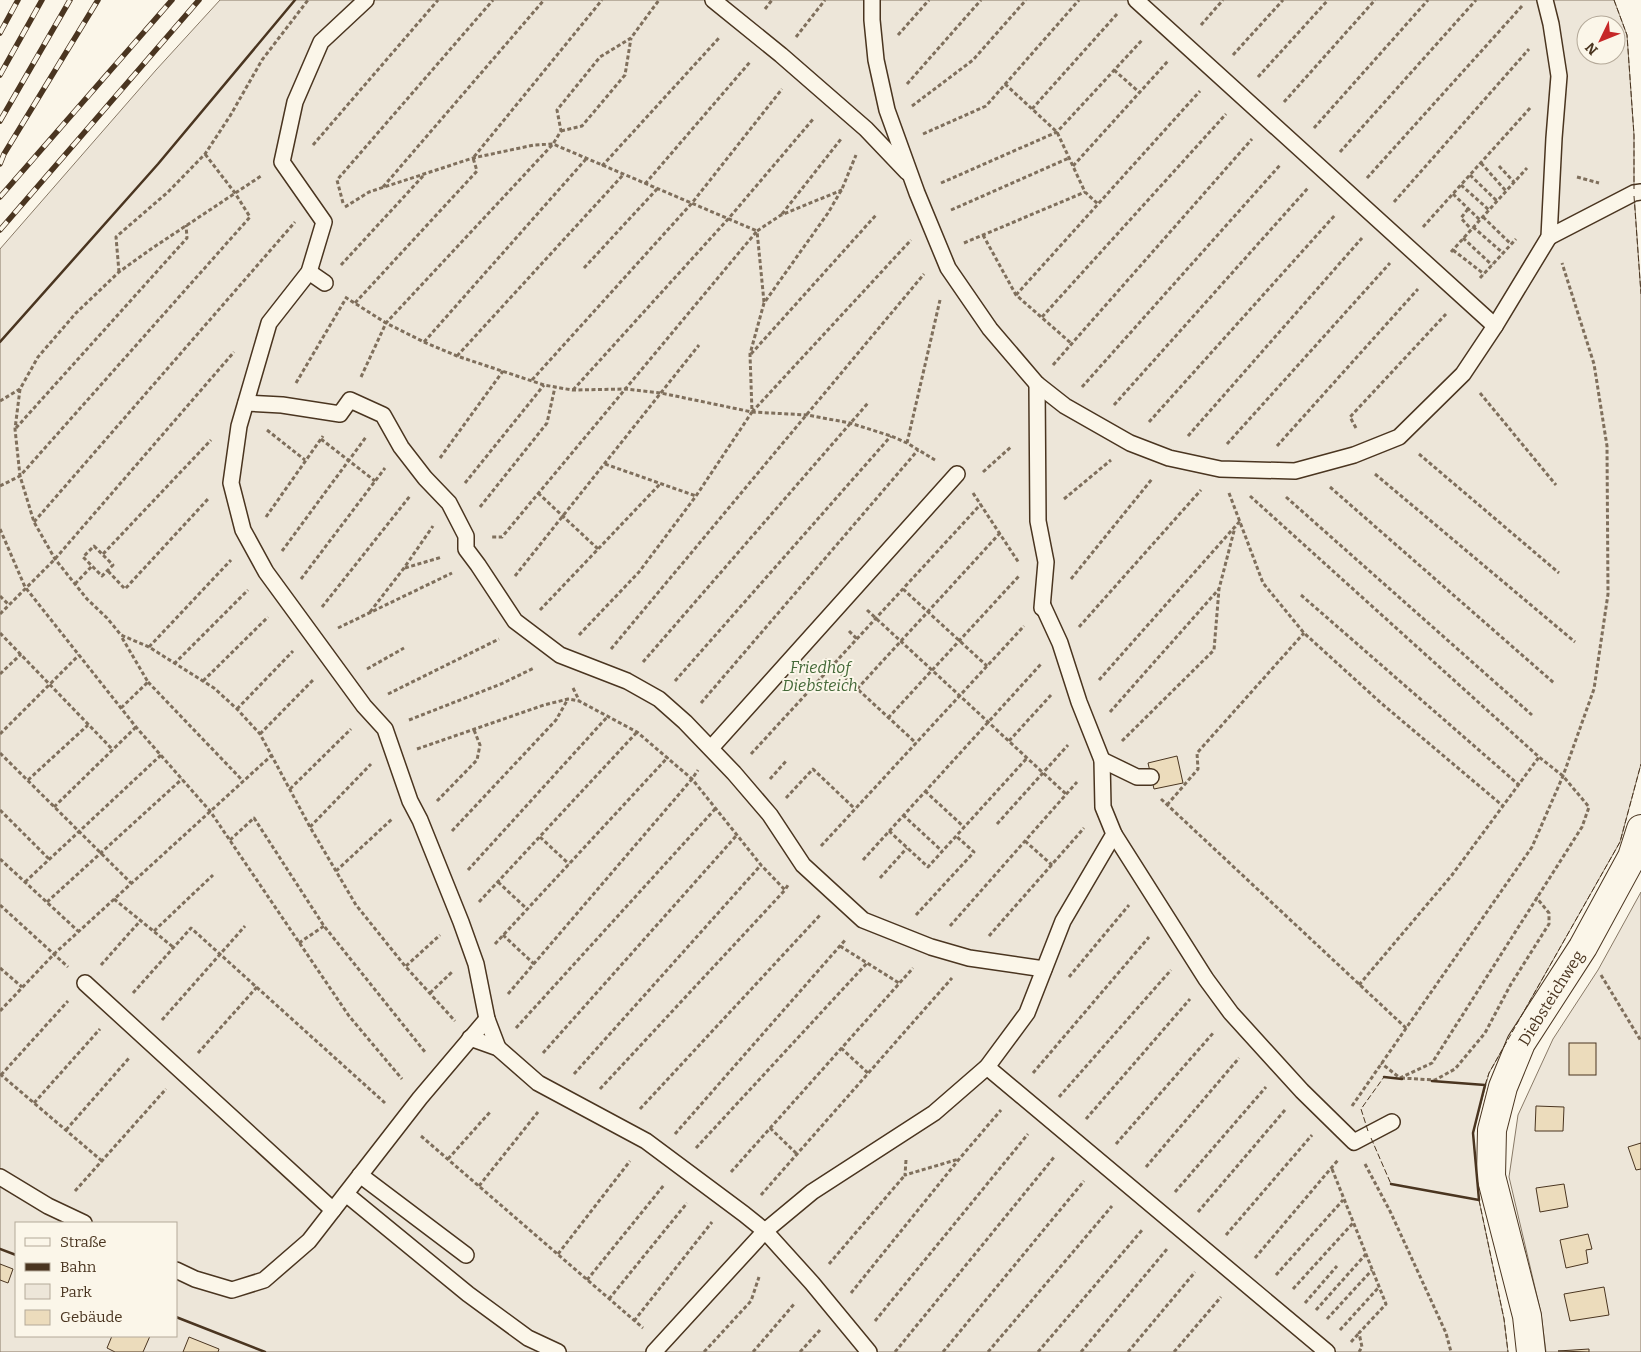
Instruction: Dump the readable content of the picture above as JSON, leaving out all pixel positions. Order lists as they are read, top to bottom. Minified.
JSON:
{"streets":{"street":["Diebsteichweg"]},"parks":["Friedhof Diebsteich"],"legend":["Straße","Bahn","Park","Gebäude"],"north":"bottom left"}
